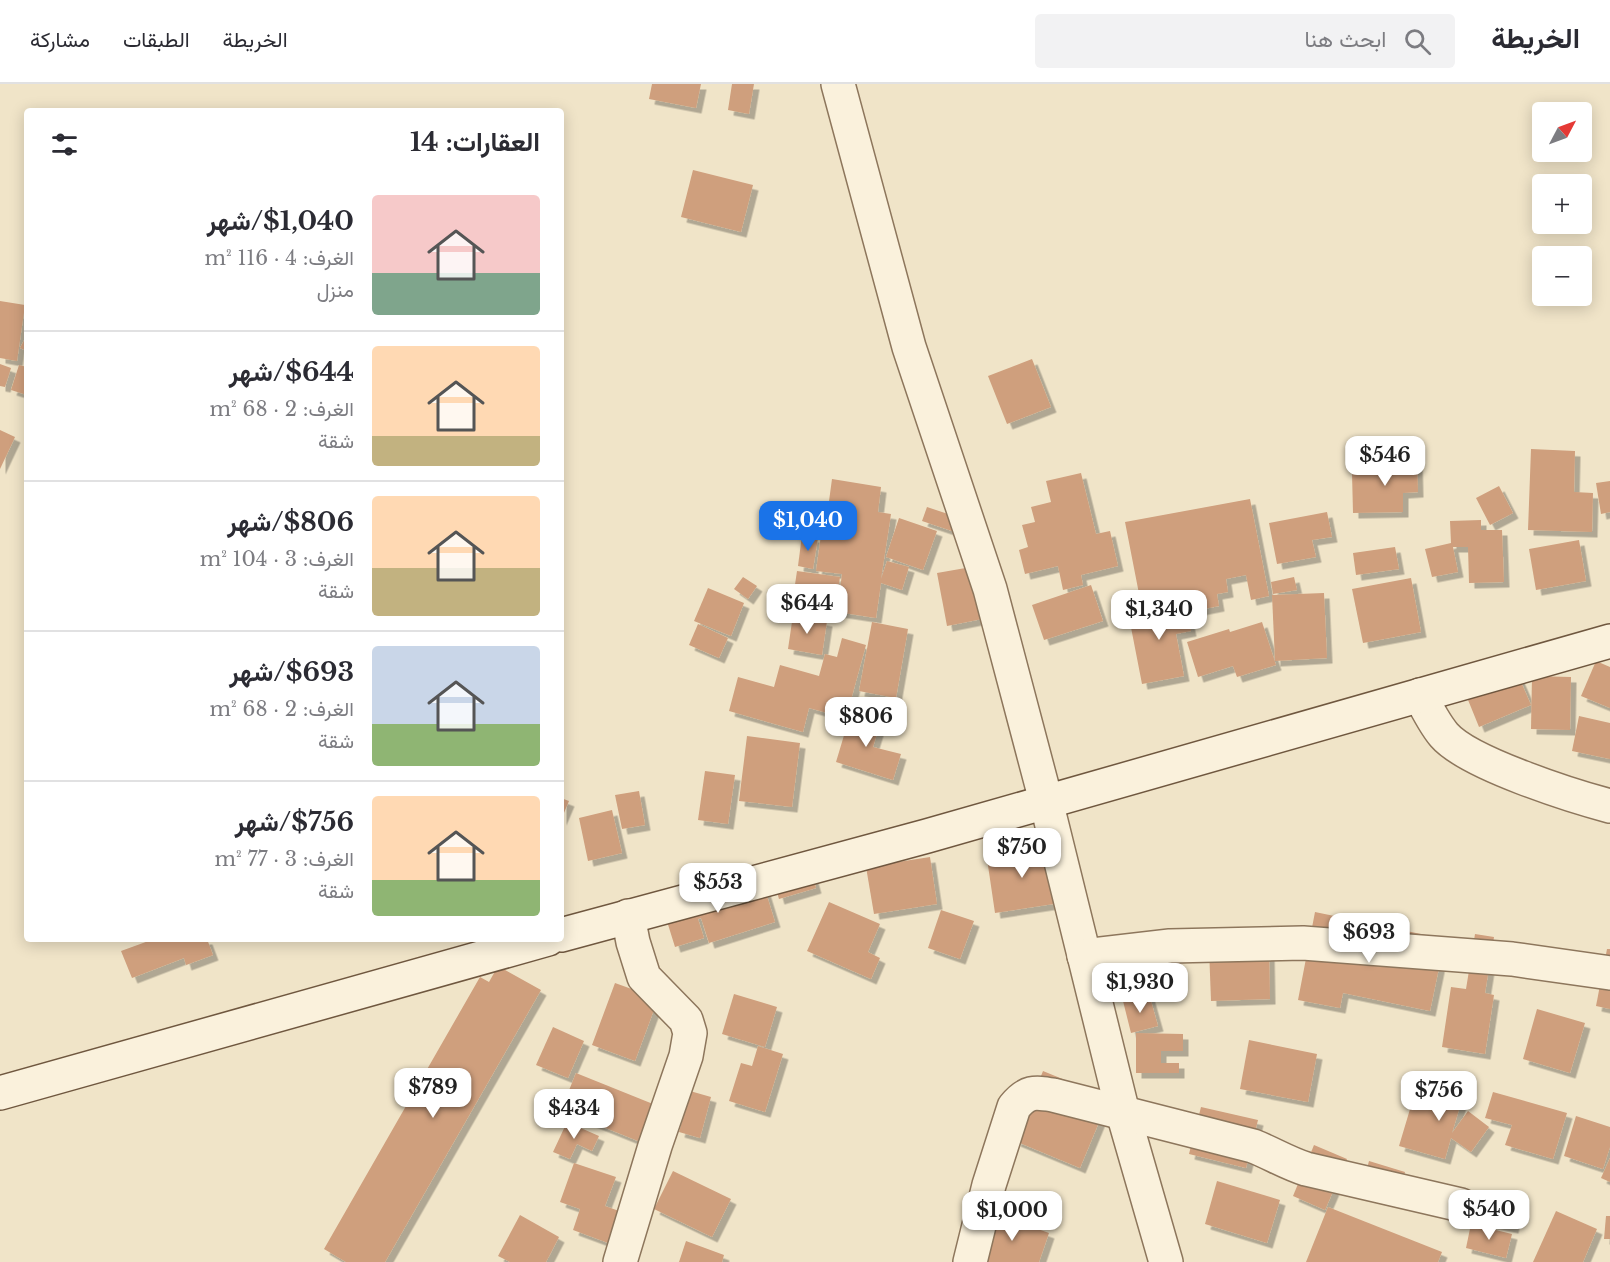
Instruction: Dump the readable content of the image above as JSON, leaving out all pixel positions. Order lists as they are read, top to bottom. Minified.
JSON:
{"north":"top right","page":{"header":"الخريطة","search":"ابحث هنا","nav":["الخريطة","الطبقات","مشاركة"],"map_buttons":["+","−"],"heading":"العقارات: 14","list":[{"name":"$1,040/شهر","note":"الغرف: 4 · 116 m² · منزل"},{"name":"$644/شهر","note":"الغرف: 2 · 68 m² · شقة"},{"name":"$806/شهر","note":"الغرف: 3 · 104 m² · شقة"},{"name":"$693/شهر","note":"الغرف: 2 · 68 m² · شقة"},{"name":"$756/شهر","note":"الغرف: 3 · 77 m² · شقة"}],"price":["$546","$1,040","$644","$1,340","$806","$750","$553","$693","$1,930","$789","$756","$434","$540","$1,000"]}}
